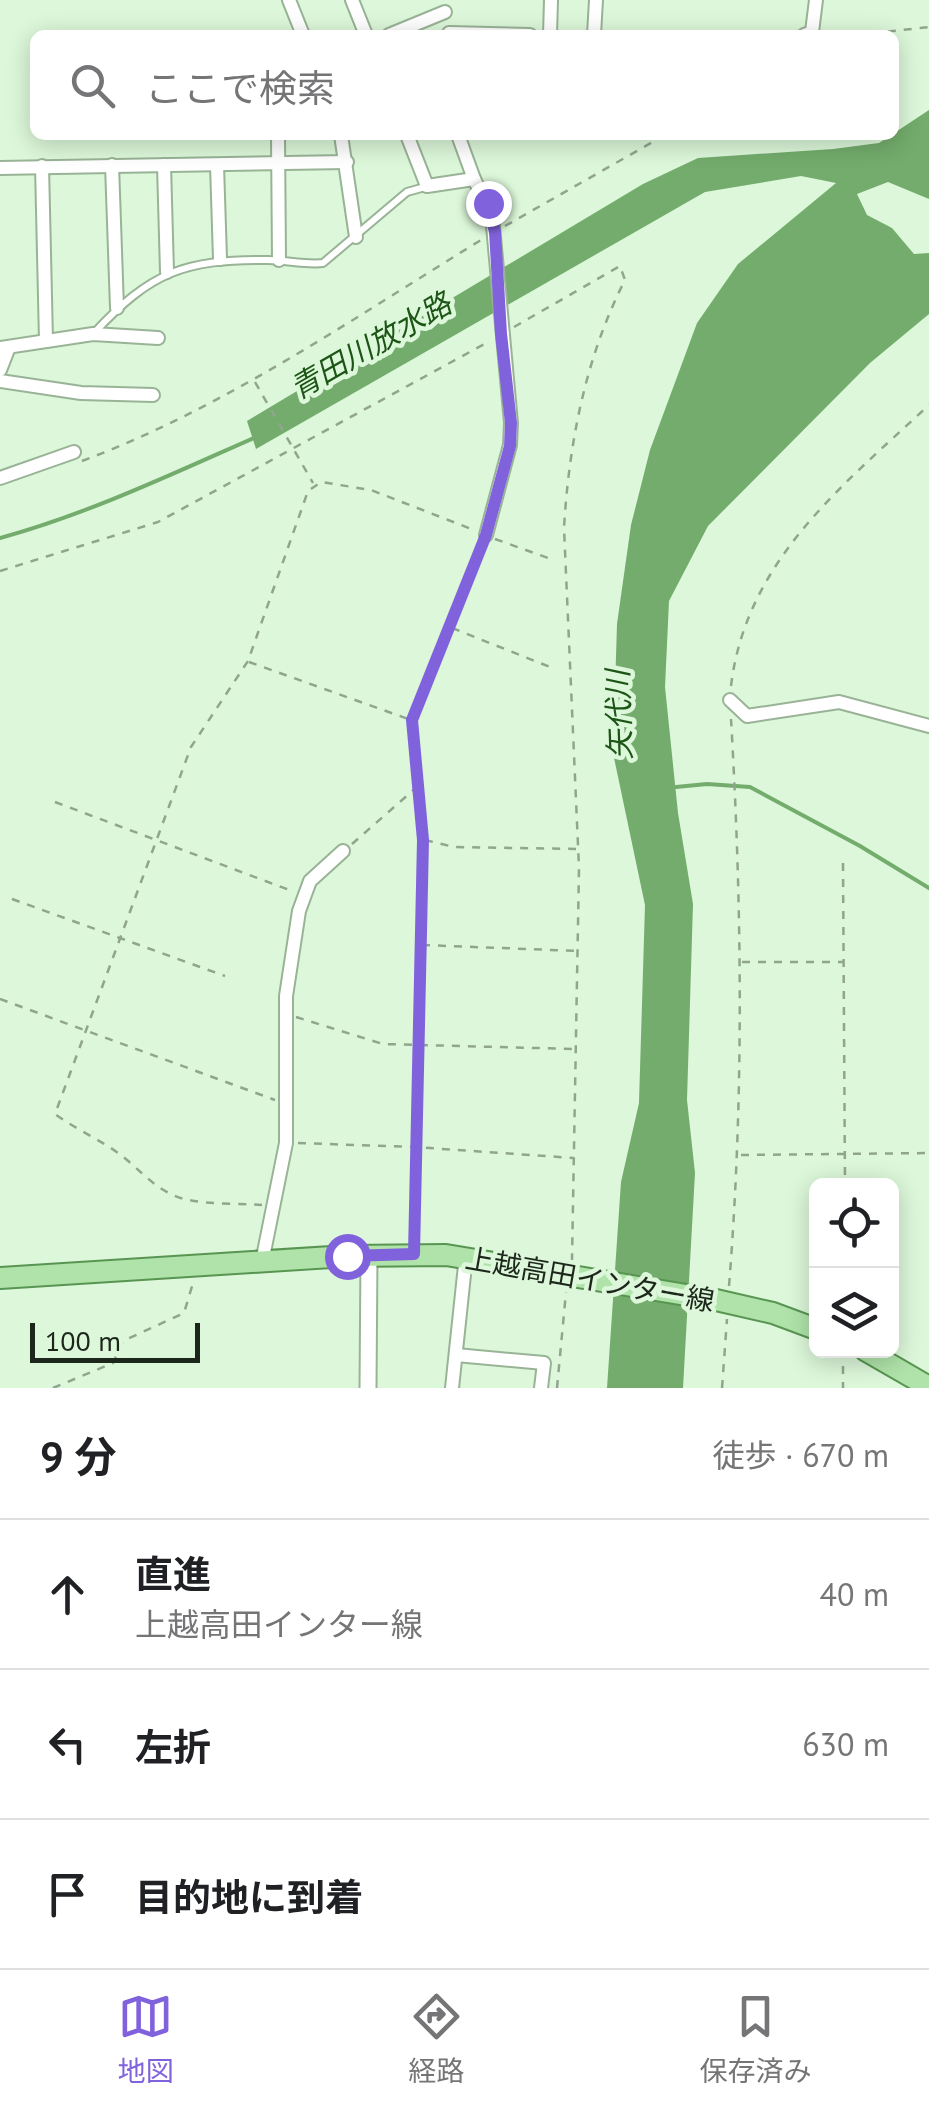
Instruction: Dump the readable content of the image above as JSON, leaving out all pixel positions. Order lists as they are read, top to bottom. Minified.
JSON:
{"streets":{"main road":["上越高田インター線"]},"water":["青田川放水路","矢代川"],"scale_bar":"100 m","page":{"search":"ここで検索","scale":"100 m","heading":["9 分","徒歩 · 670 m"],"list":[["直進","上越高田インター線","40 m"],["左折","630 m"],"目的地に到着"],"nav":["地図","経路","保存済み"]}}
